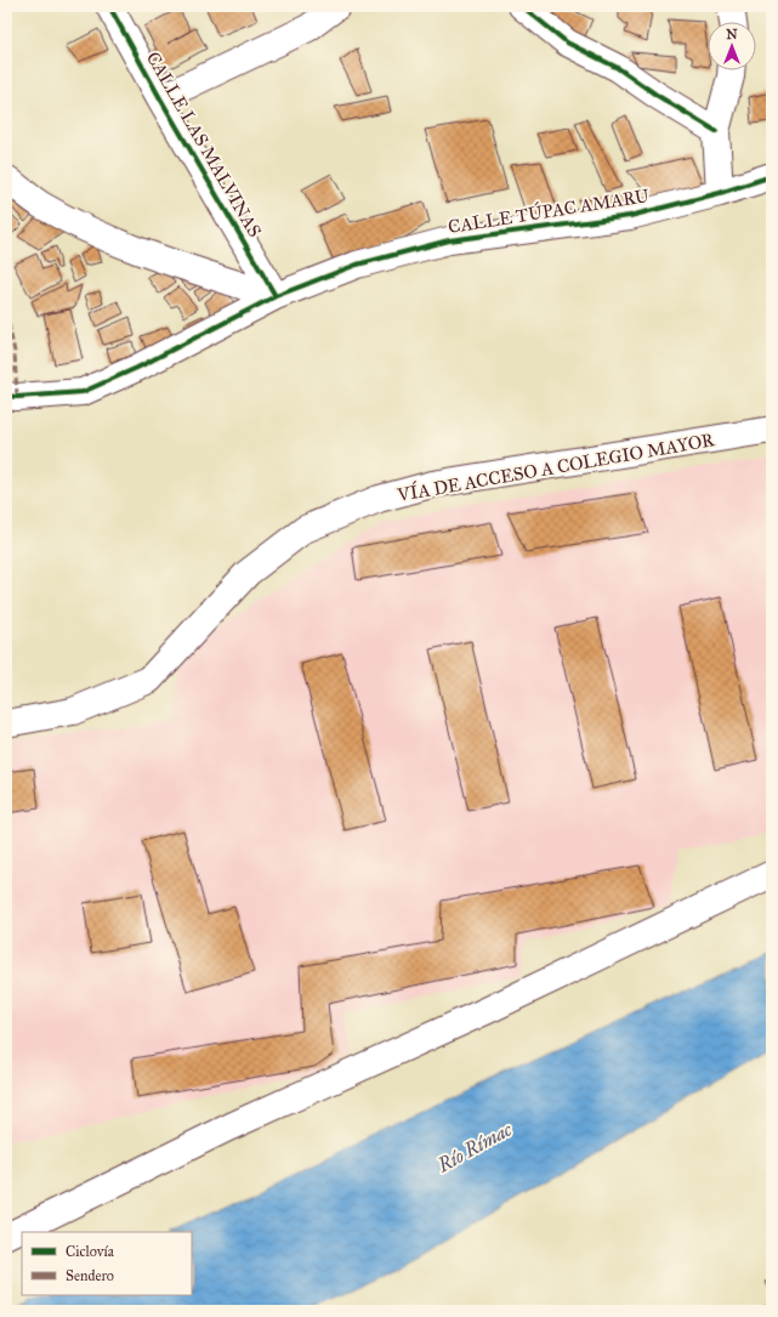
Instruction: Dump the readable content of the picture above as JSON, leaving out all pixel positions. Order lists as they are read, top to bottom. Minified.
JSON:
{"streets":{"street":["CALLE LAS MALVINAS","CALLE TÚPAC AMARU","VÍA DE ACCESO A COLEGIO MAYOR"]},"crossings":[["CALLE LAS MALVINAS","CALLE TÚPAC AMARU"]],"water":["Río Rímac"],"legend":["Ciclovía","Sendero"],"north":"top"}
